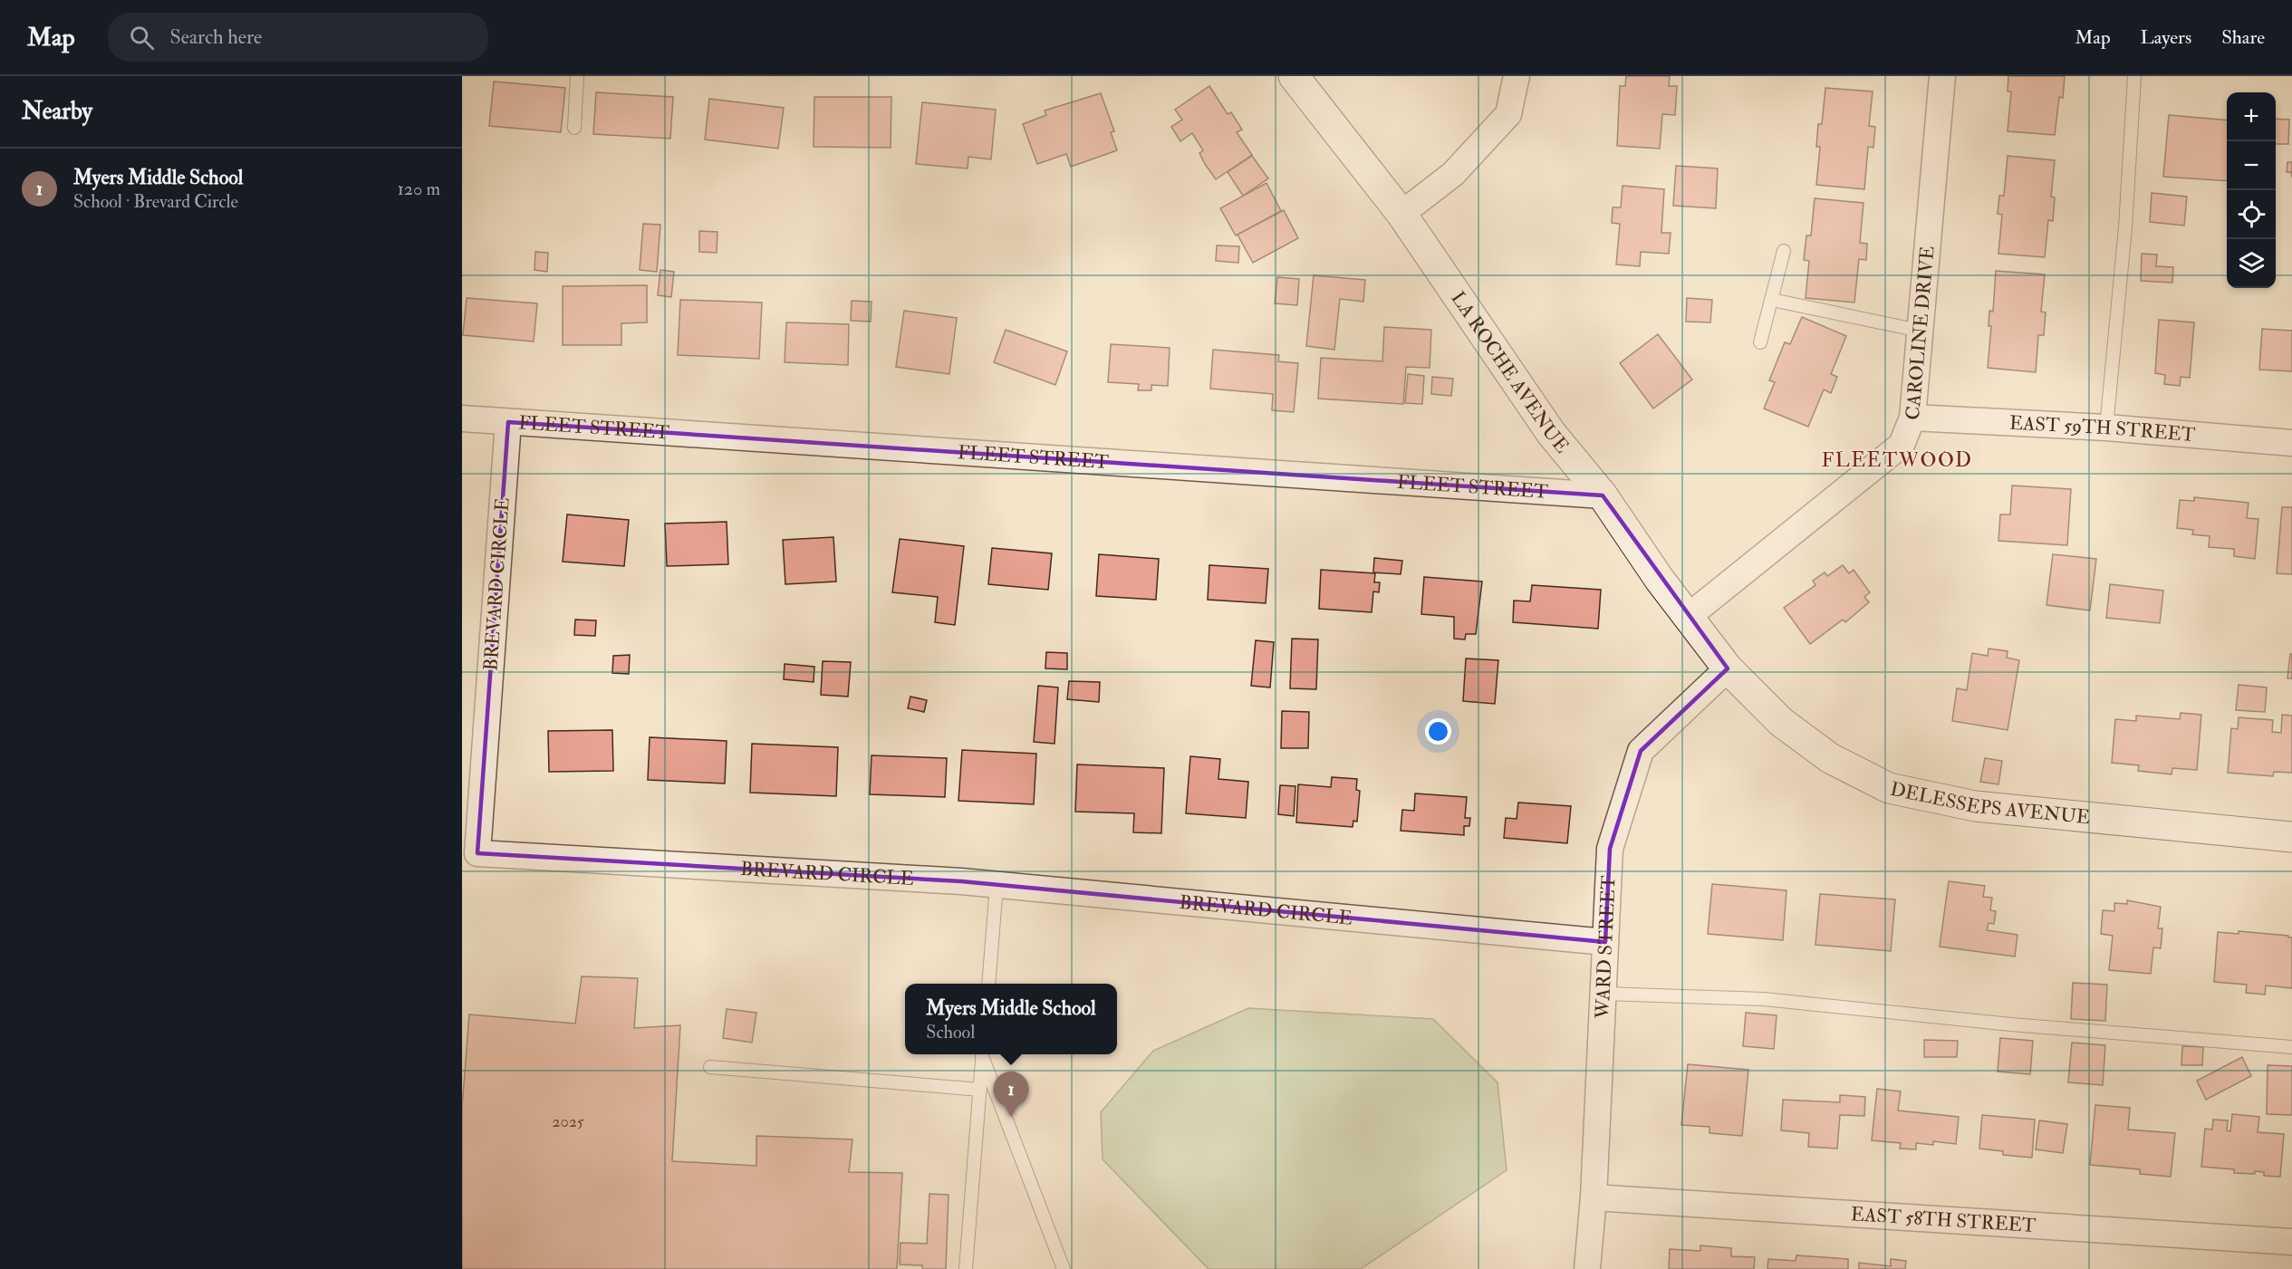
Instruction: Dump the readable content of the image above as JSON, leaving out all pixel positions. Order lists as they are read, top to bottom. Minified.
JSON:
{"streets":{"main road":["LA ROCHE AVENUE","DELESSEPS AVENUE"],"street":["CAROLINE DRIVE","FLEET STREET","EAST 59TH STREET","BREVARD CIRCLE","WARD STREET","EAST 58TH STREET"]},"crossings":[["CAROLINE DRIVE","LA ROCHE AVENUE"],["CAROLINE DRIVE","EAST 59TH STREET"],["LA ROCHE AVENUE","FLEET STREET"],["LA ROCHE AVENUE","DELESSEPS AVENUE"],["LA ROCHE AVENUE","WARD STREET"],["FLEET STREET","BREVARD CIRCLE"],["BREVARD CIRCLE","WARD STREET"],["DELESSEPS AVENUE","WARD STREET"],["WARD STREET","EAST 58TH STREET"]],"districts":["FLEETWOOD"],"house_numbers":["2025"],"page":{"header":"Map","search":"Search here","nav":["Map","Layers","Share"],"heading":"Nearby","map_buttons":["+","−"],"list":[{"mark":"1","name":"Myers Middle School","note":"School · Brevard Circle","value":"120 m"}],"popup":["Myers Middle School","School"],"pins":"1"}}
